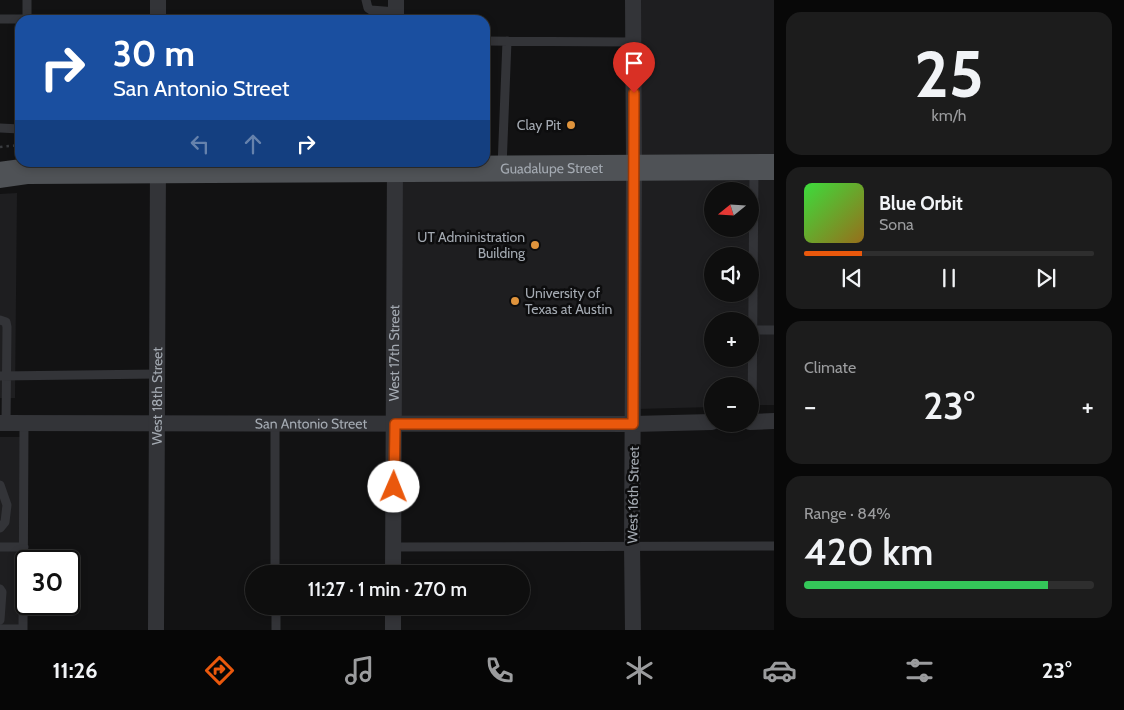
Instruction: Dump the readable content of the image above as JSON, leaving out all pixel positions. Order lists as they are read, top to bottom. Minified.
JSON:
{"streets":{"main road":["Guadalupe Street"],"street":["West 17th Street","West 18th Street","San Antonio Street","West 16th Street"]},"crossings":[["Guadalupe Street","West 18th Street"],["Guadalupe Street","West 16th Street"],["West 17th Street","San Antonio Street"],["West 18th Street","San Antonio Street"],["San Antonio Street","West 16th Street"]],"places":["Clay Pit","UT Administration Building","University of Texas at Austin"],"north":"left","page":{"tile":[["25","km/h"],"Climate",["Range · 84%","420 km"]],"turn":["30 m","San Antonio Street"],"map_buttons":["+","−"],"song":["Blue Orbit","Sona"],"heat":["−","23°","+"],"limit":"30","trip":"11:27 · 1 min · 270 m","tabs":["11:26","23°"]}}
